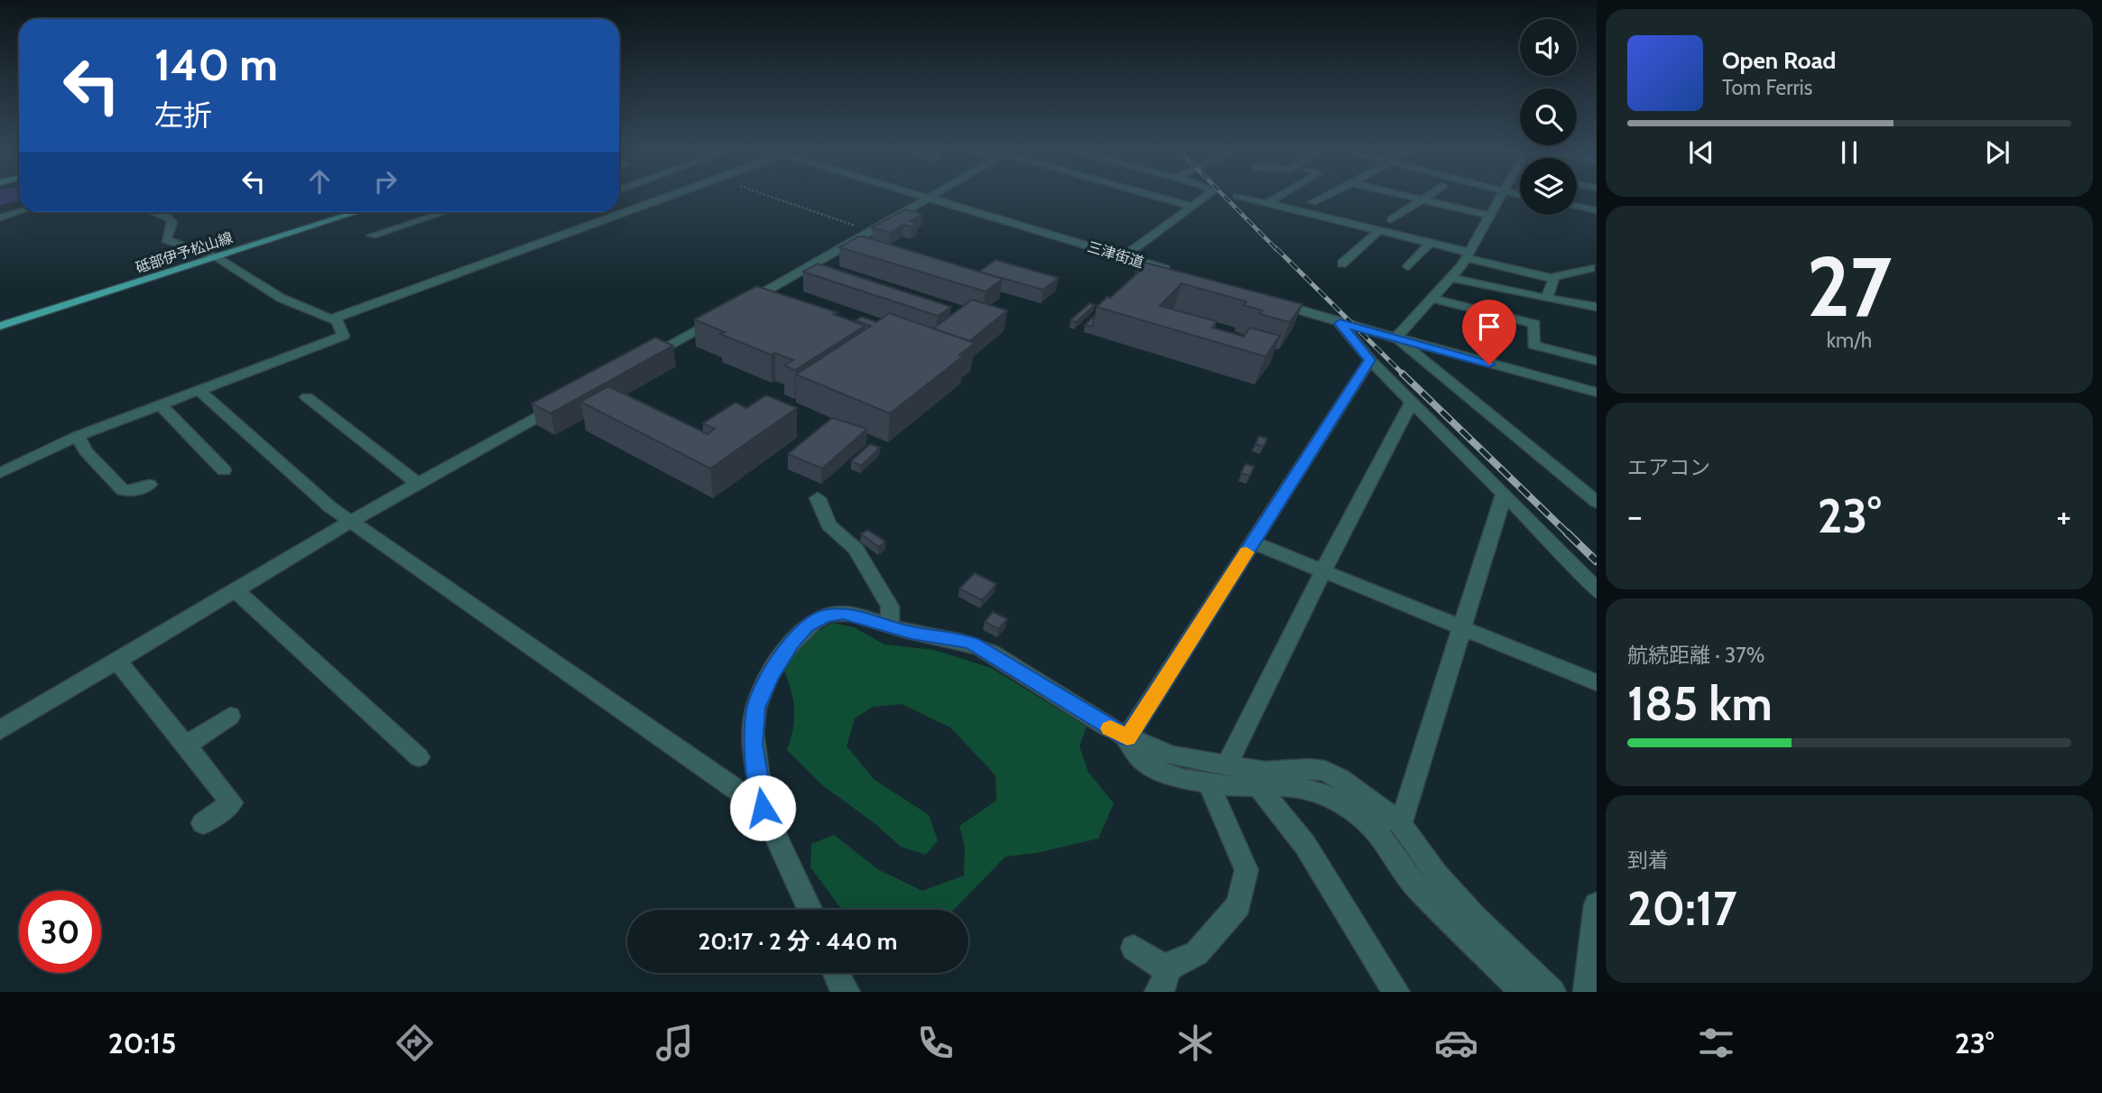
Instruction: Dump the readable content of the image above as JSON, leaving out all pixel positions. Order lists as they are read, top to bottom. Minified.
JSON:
{"streets":{"main road":["砥部伊予松山線"],"street":["三津街道"]},"page":{"turn":["140 m","左折"],"song":["Open Road","Tom Ferris"],"tile":[["27","km/h"],"エアコン",["航続距離 · 37%","185 km"],["到着","20:17"]],"heat":["−","23°","+"],"limit":"30","trip":"20:17 · 2 分 · 440 m","tabs":["20:15","23°"]}}
